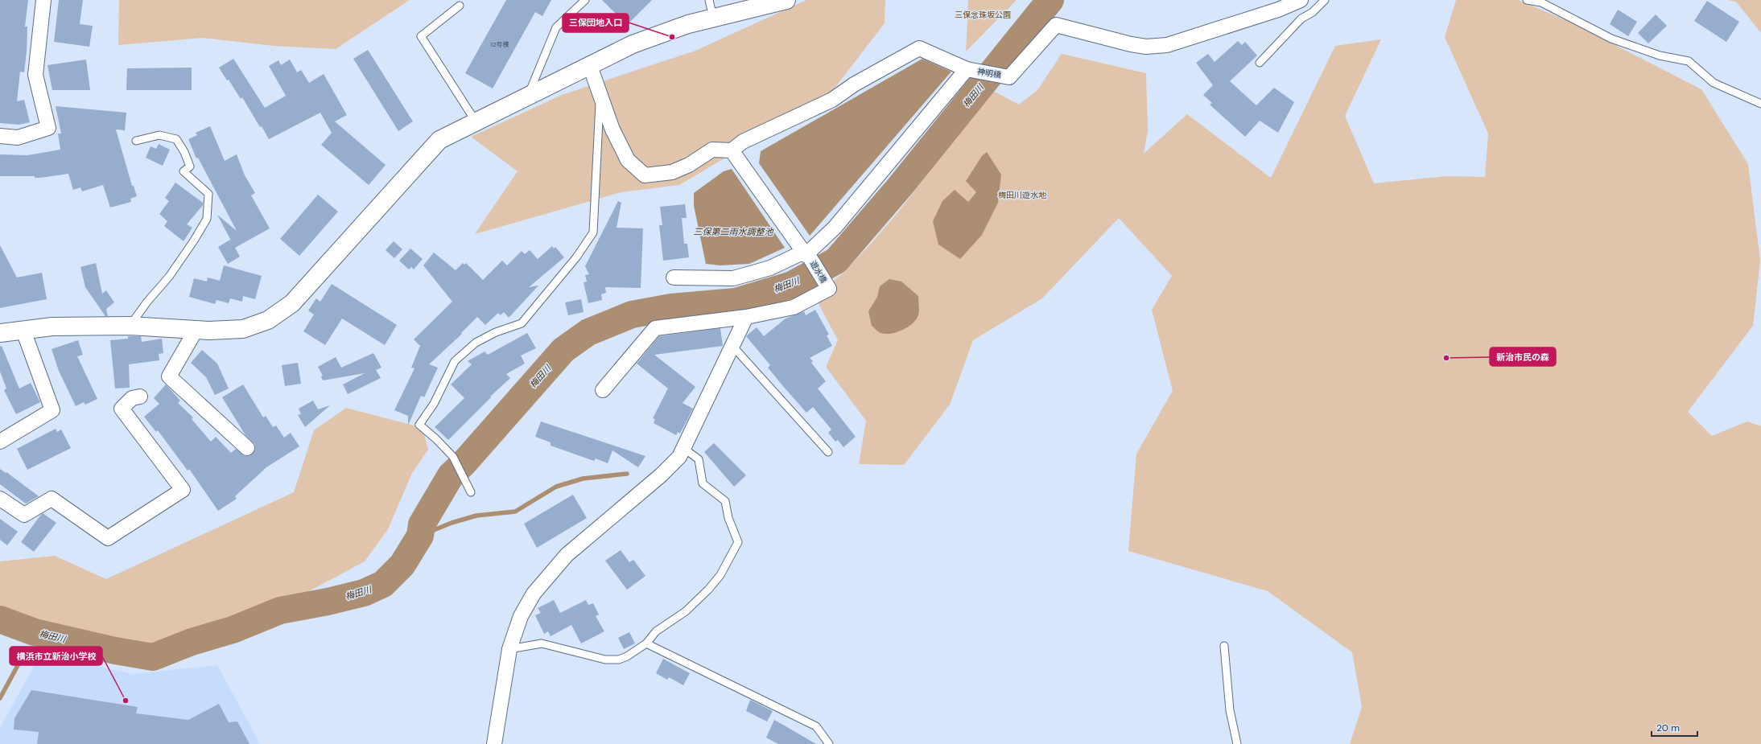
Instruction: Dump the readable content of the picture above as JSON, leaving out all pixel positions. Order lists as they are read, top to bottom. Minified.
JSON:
{"streets":{"street":["神明橋","遊水橋"]},"crossings":[["神明橋","遊水橋"]],"water":["梅田川","三保第二雨水調整池"],"parks":["三保念珠坂公園","梅田川遊水地"],"places":["三保団地入口","新治市民の森","横浜市立新治小学校"],"house_numbers":["12号棟"],"scale_bar":"20 m"}
